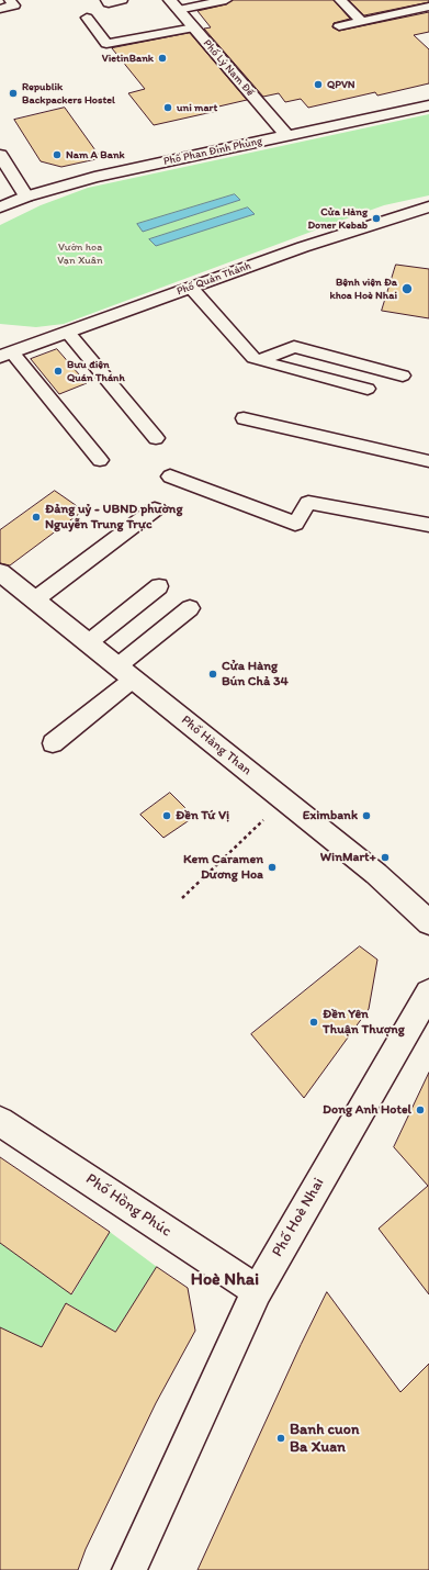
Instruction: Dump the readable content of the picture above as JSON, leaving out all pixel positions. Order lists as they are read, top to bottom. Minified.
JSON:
{"streets":{"street":["Phố Lý Nam Đế","Phố Phan Đình Phùng","Phố Quán Thánh","Phố Hàng Than","Phố Hồng Phúc","Phố Hoè Nhai"]},"crossings":[["Phố Lý Nam Đế","Phố Phan Đình Phùng"],["Phố Hồng Phúc","Phố Hoè Nhai"]],"districts":["Hoè Nhai"],"parks":["Vườn hoa Vạn Xuân"],"places":["VietinBank","QPVN","Republik Backpackers Hostel","uni mart","Nam A Bank","Cửa Hàng Doner Kebab","Bệnh viện Đa khoa Hoè Nhai","Bưu điện Quán Thánh","Đảng uỷ - UBND phường Nguyễn Trung Trực","Cửa Hàng Bún Chả 34","Đền Tứ Vị","Eximbank","WinMart+","Kem Caramen Dương Hoa","Đền Yên Thuận Thượng","Dong Anh Hotel","Banh cuon Ba Xuan"]}
